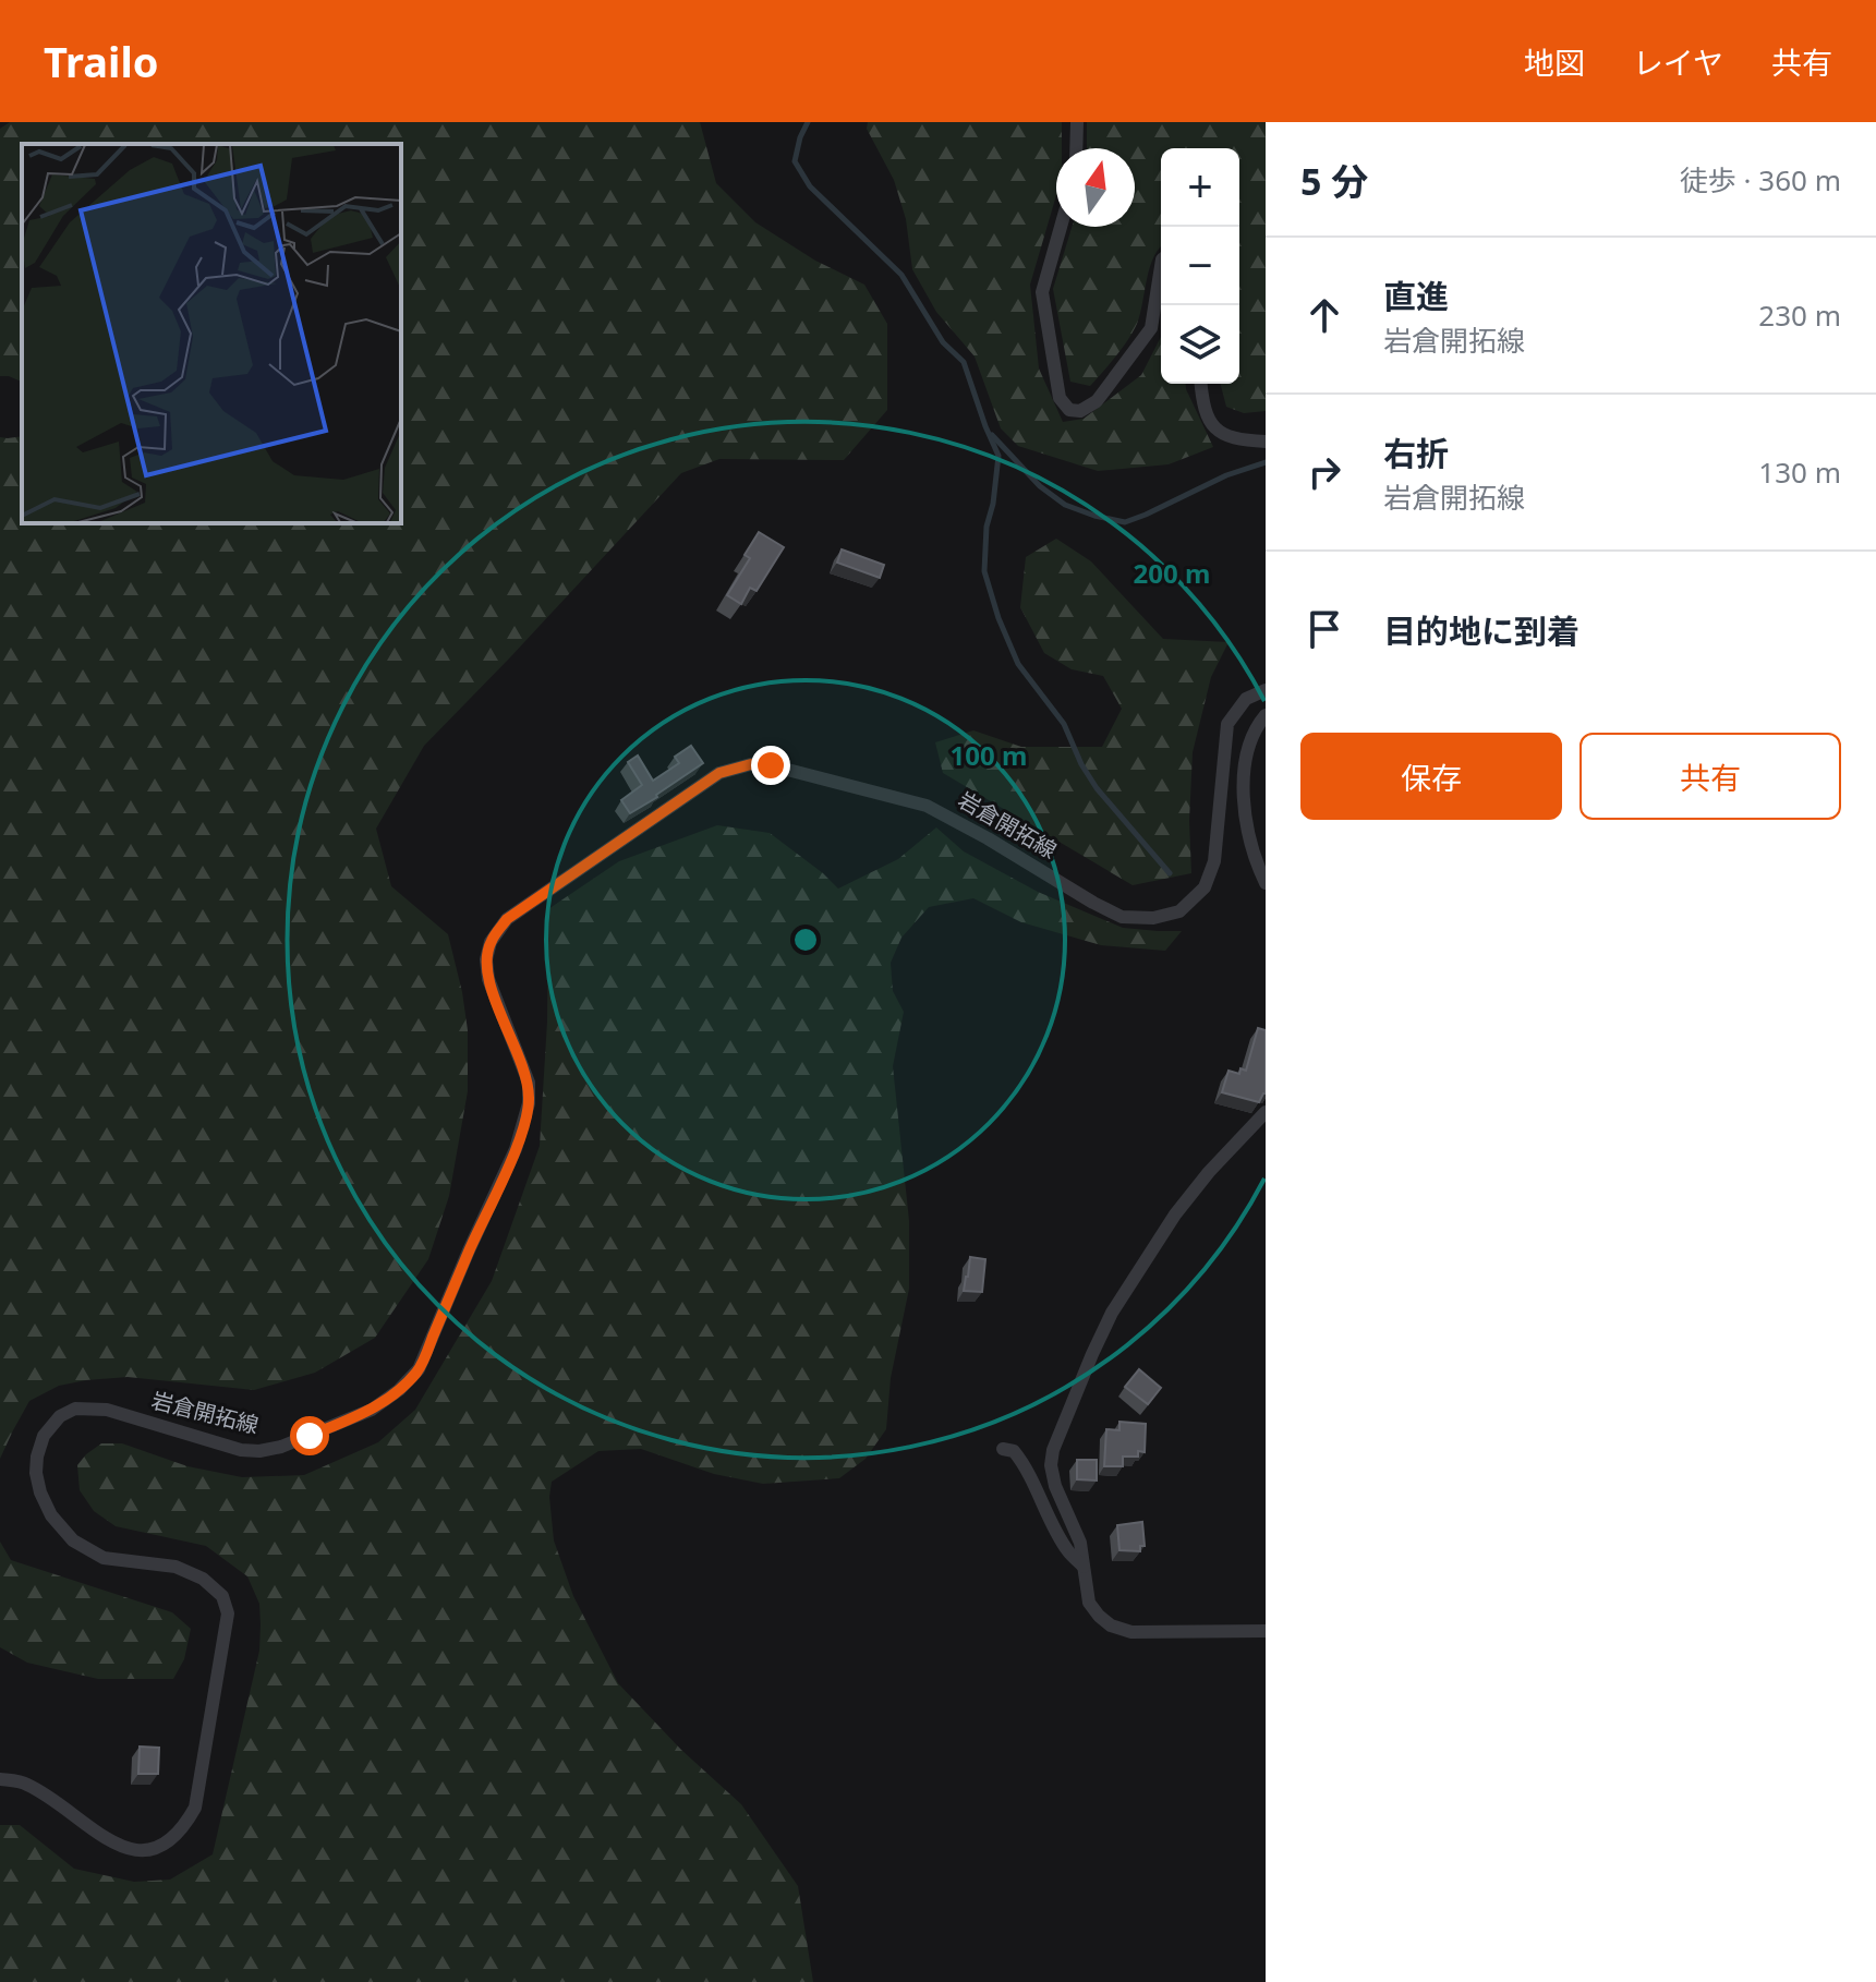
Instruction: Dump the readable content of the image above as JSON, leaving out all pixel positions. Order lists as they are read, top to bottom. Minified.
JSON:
{"streets":{"street":["岩倉開拓線"]},"north":"top","page":{"header":"Trailo","nav":["地図","レイヤ","共有"],"heading":["5 分","徒歩 · 360 m"],"map_buttons":["+","−"],"list":[["直進","岩倉開拓線","230 m"],["右折","岩倉開拓線","130 m"],"目的地に到着"],"buttons":["保存","共有"]},"rings":["200 m","100 m"]}
